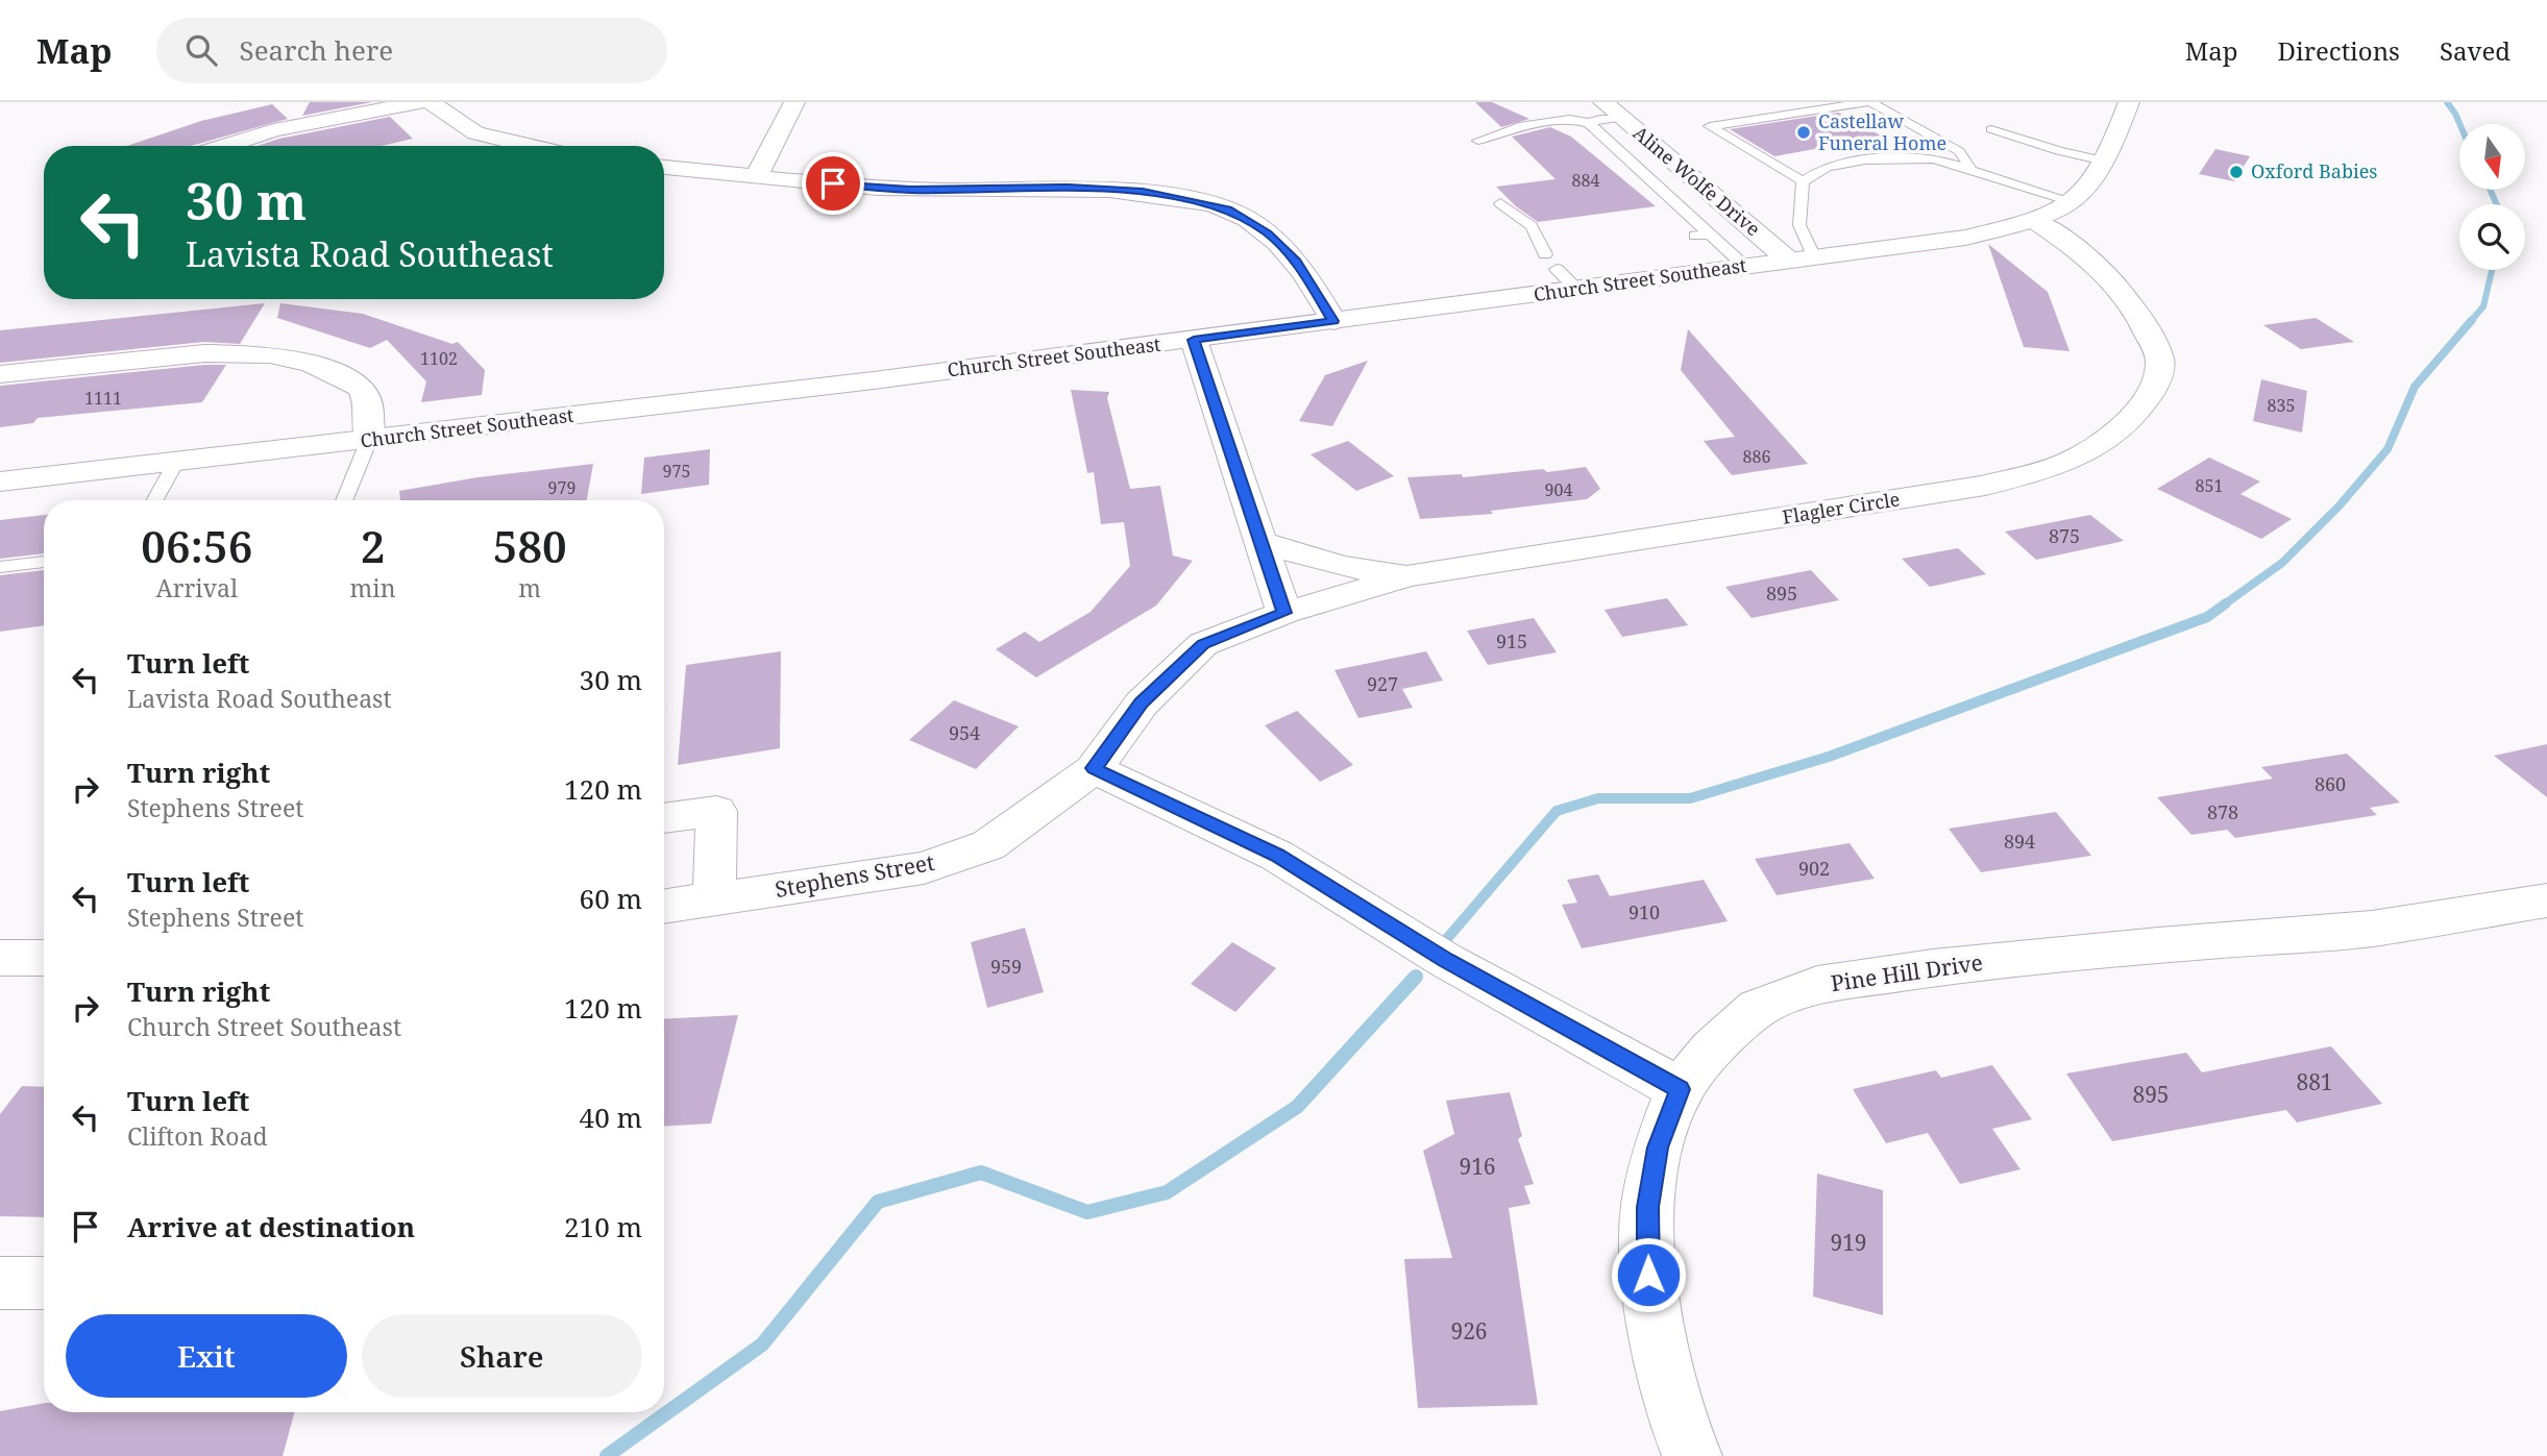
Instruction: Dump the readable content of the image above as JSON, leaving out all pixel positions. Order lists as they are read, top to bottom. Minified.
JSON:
{"streets":{"street":["Aline Wolfe Drive","Church Street Southeast","Flagler Circle","Stephens Street","Pine Hill Drive"]},"crossings":[["Aline Wolfe Drive","Church Street Southeast"],["Church Street Southeast","Flagler Circle"],["Flagler Circle","Stephens Street"]],"places":["Castellaw Funeral Home","Oxford Babies"],"house_numbers":["884","1102","1111","835","886","975","851","979","904","875","895","915","927","954","860","878","894","902","910","959","881","895","916","919","926"],"north":"bottom","page":{"header":"Map","search":"Search here","nav":["Map","Directions","Saved"],"turn":["30 m","Lavista Road Southeast"],"eta":["06:56","Arrival","2","min","580","m"],"list":[{"name":"Turn left","note":"Lavista Road Southeast","value":"30 m"},{"name":"Turn right","note":"Stephens Street","value":"120 m"},{"name":"Turn left","note":"Stephens Street","value":"60 m"},{"name":"Turn right","note":"Church Street Southeast","value":"120 m"},{"name":"Turn left","note":"Clifton Road","value":"40 m"},{"name":"Arrive at destination","value":"210 m"}],"buttons":["Exit","Share"]}}
